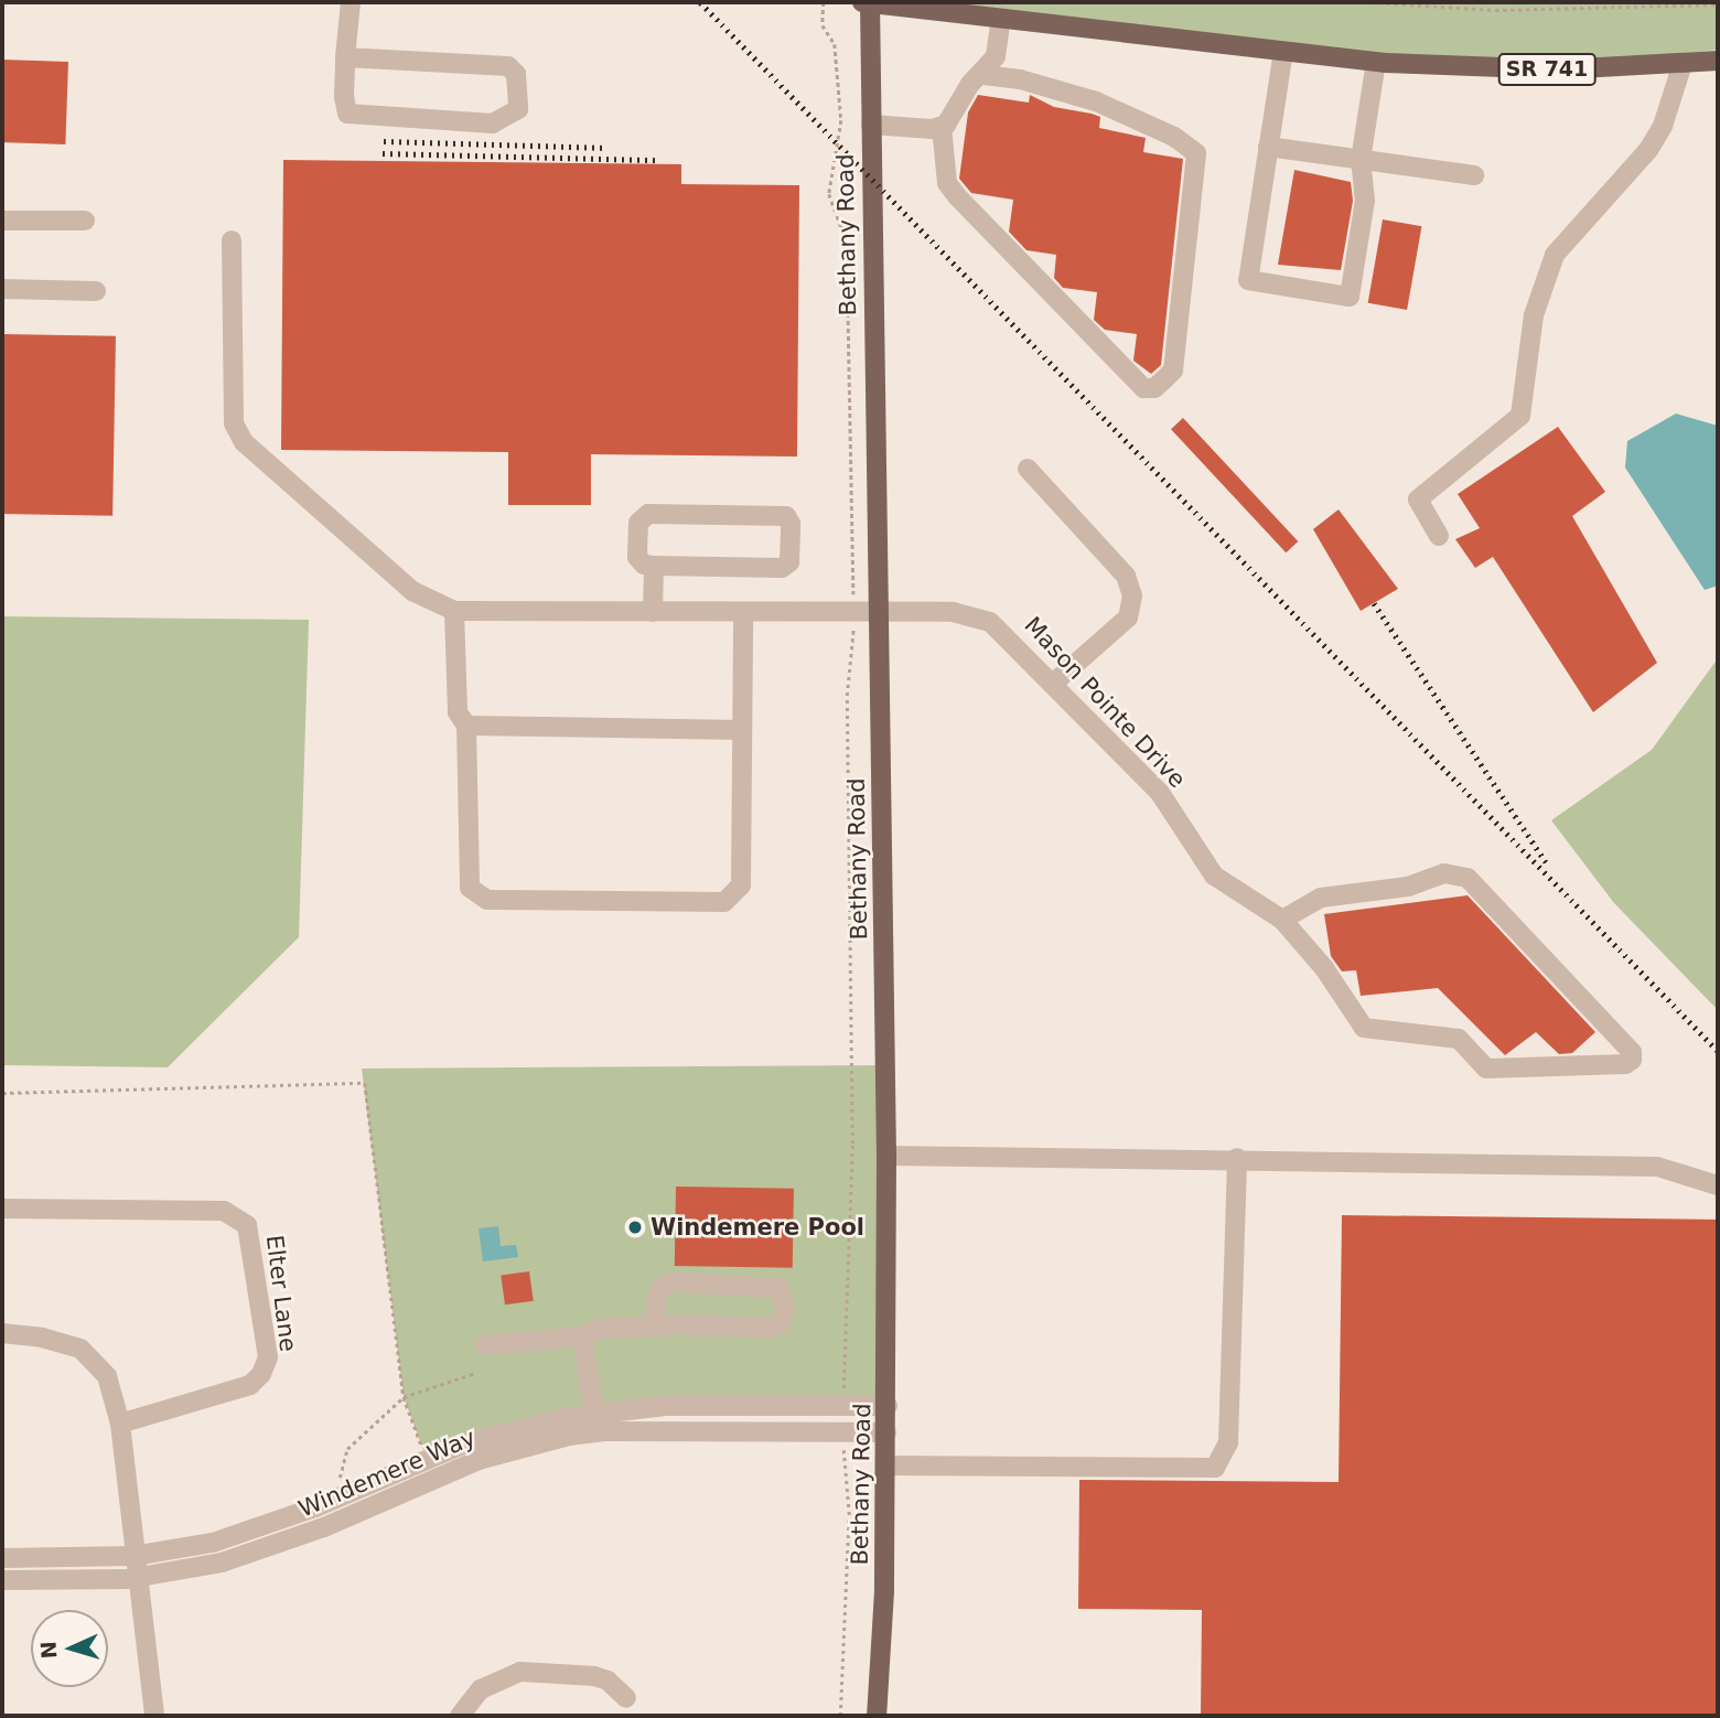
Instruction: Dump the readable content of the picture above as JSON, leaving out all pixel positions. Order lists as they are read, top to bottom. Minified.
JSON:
{"streets":{"main road":["SR 741","Bethany Road"],"street":["Mason Pointe Drive","Elter Lane","Windemere Way"]},"crossings":[["SR 741","Bethany Road"],["Bethany Road","Mason Pointe Drive"],["Bethany Road","Windemere Way"]],"places":["Windemere Pool"],"north":"left"}
